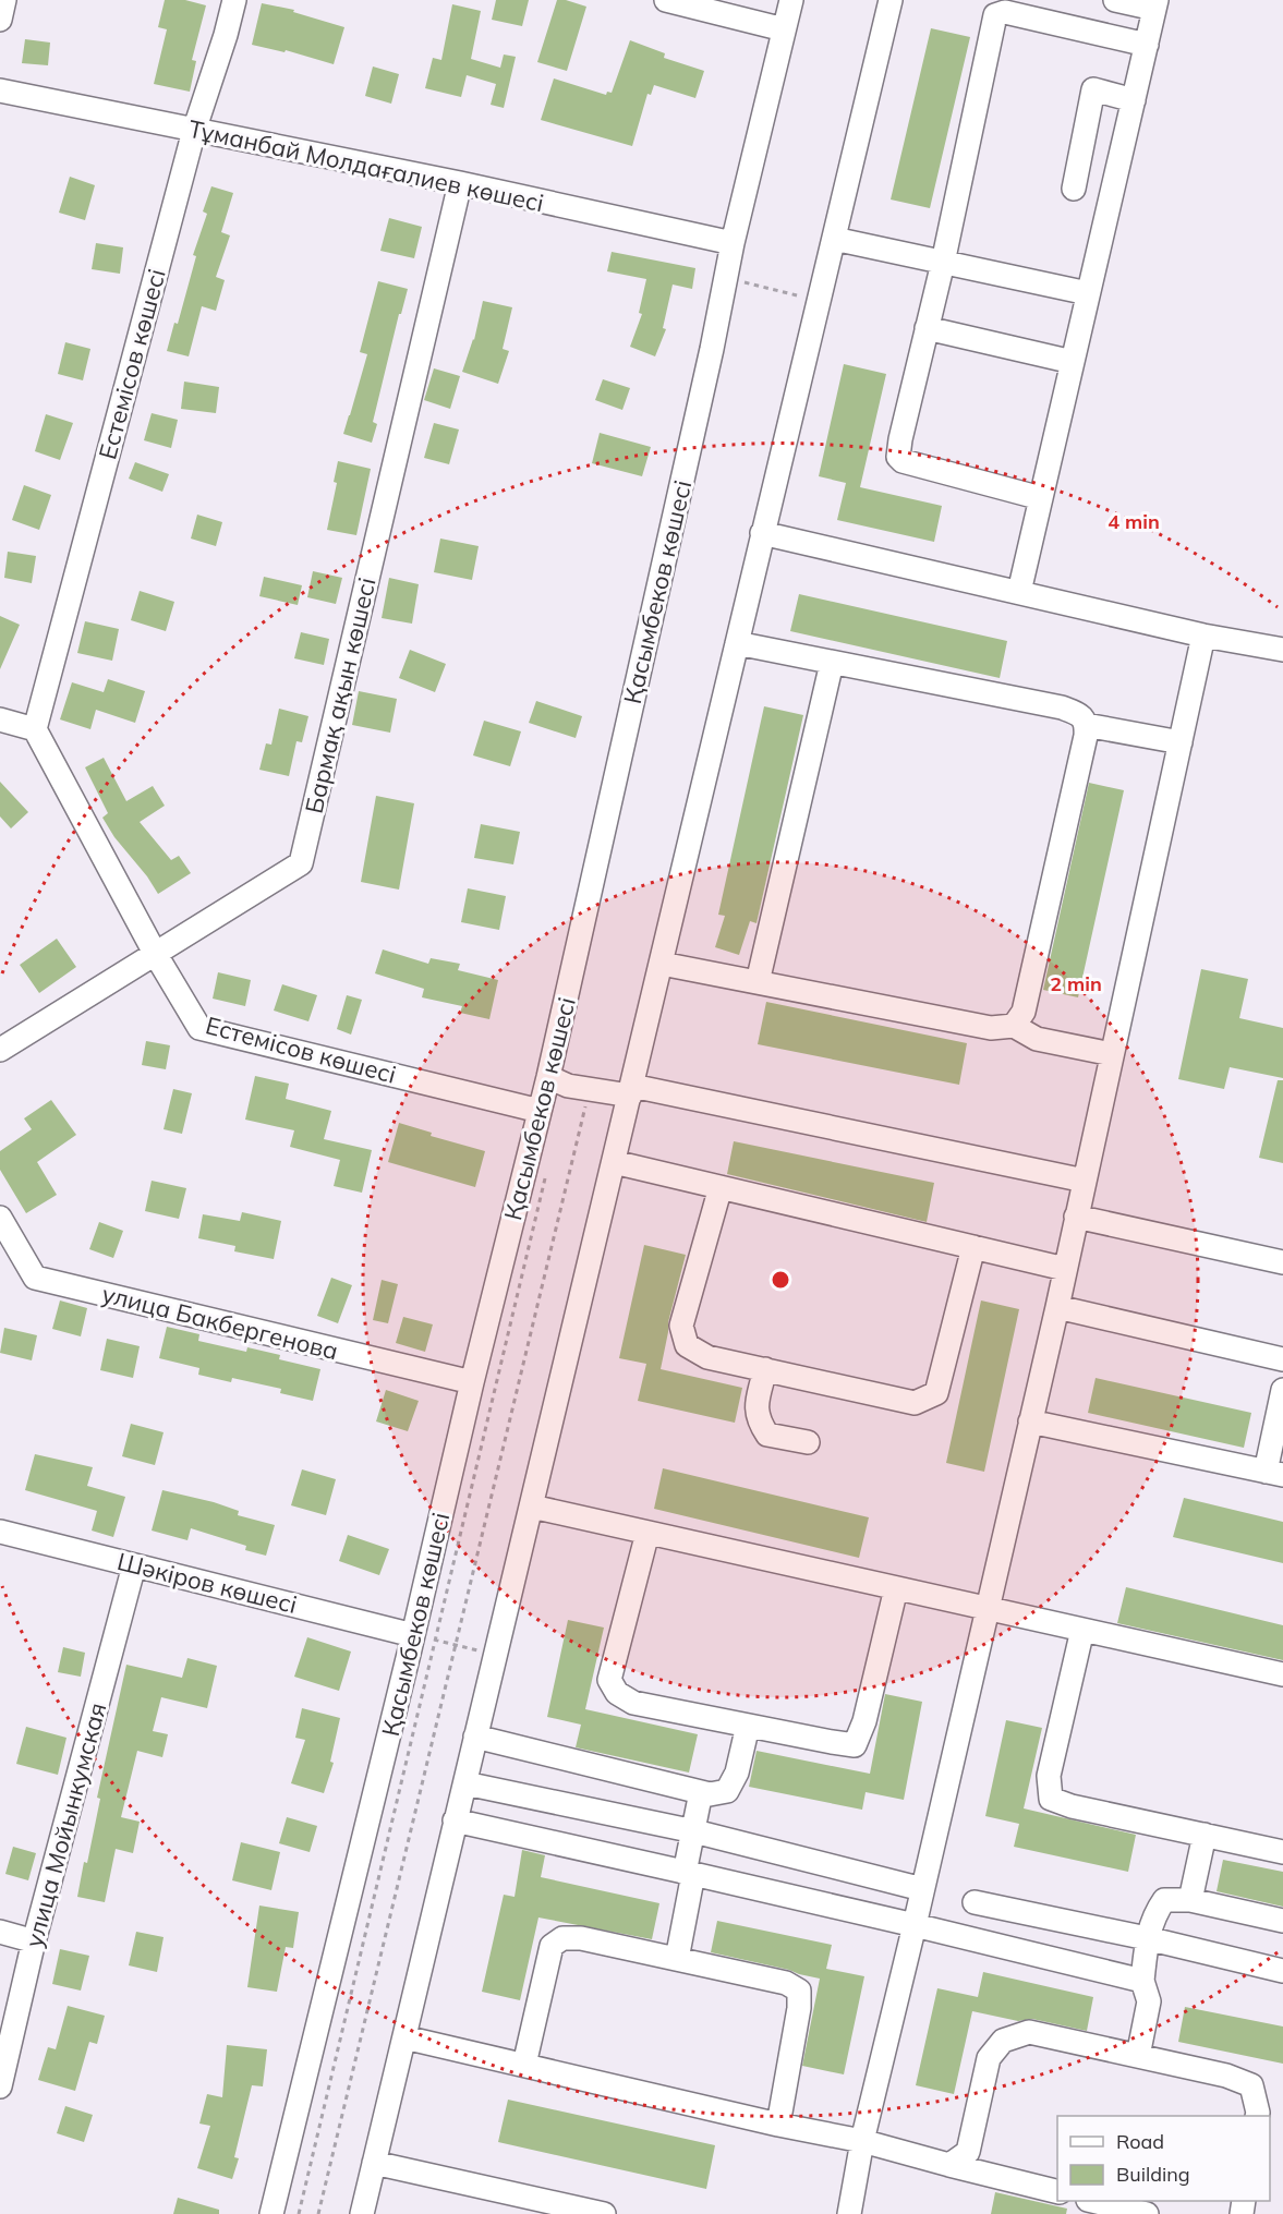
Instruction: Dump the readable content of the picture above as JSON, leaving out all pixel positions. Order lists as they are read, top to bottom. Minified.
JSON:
{"streets":{"street":["Тұманбай Молдағалиев көшесі","Естемісов көшесі","Қасымбеков көшесі","Бармақ ақын көшесі","улица Бакбергенова","Шәкіров көшесі","улица Мойынкумская"]},"crossings":[["Тұманбай Молдағалиев көшесі","Естемісов көшесі"],["Тұманбай Молдағалиев көшесі","Қасымбеков көшесі"],["Тұманбай Молдағалиев көшесі","Бармақ ақын көшесі"],["Естемісов көшесі","Қасымбеков көшесі"],["Естемісов көшесі","Бармақ ақын көшесі"],["Қасымбеков көшесі","улица Бакбергенова"],["Қасымбеков көшесі","Шәкіров көшесі"],["Шәкіров көшесі","улица Мойынкумская"]],"legend":["Road","Building"],"rings":["4 min","2 min"]}
